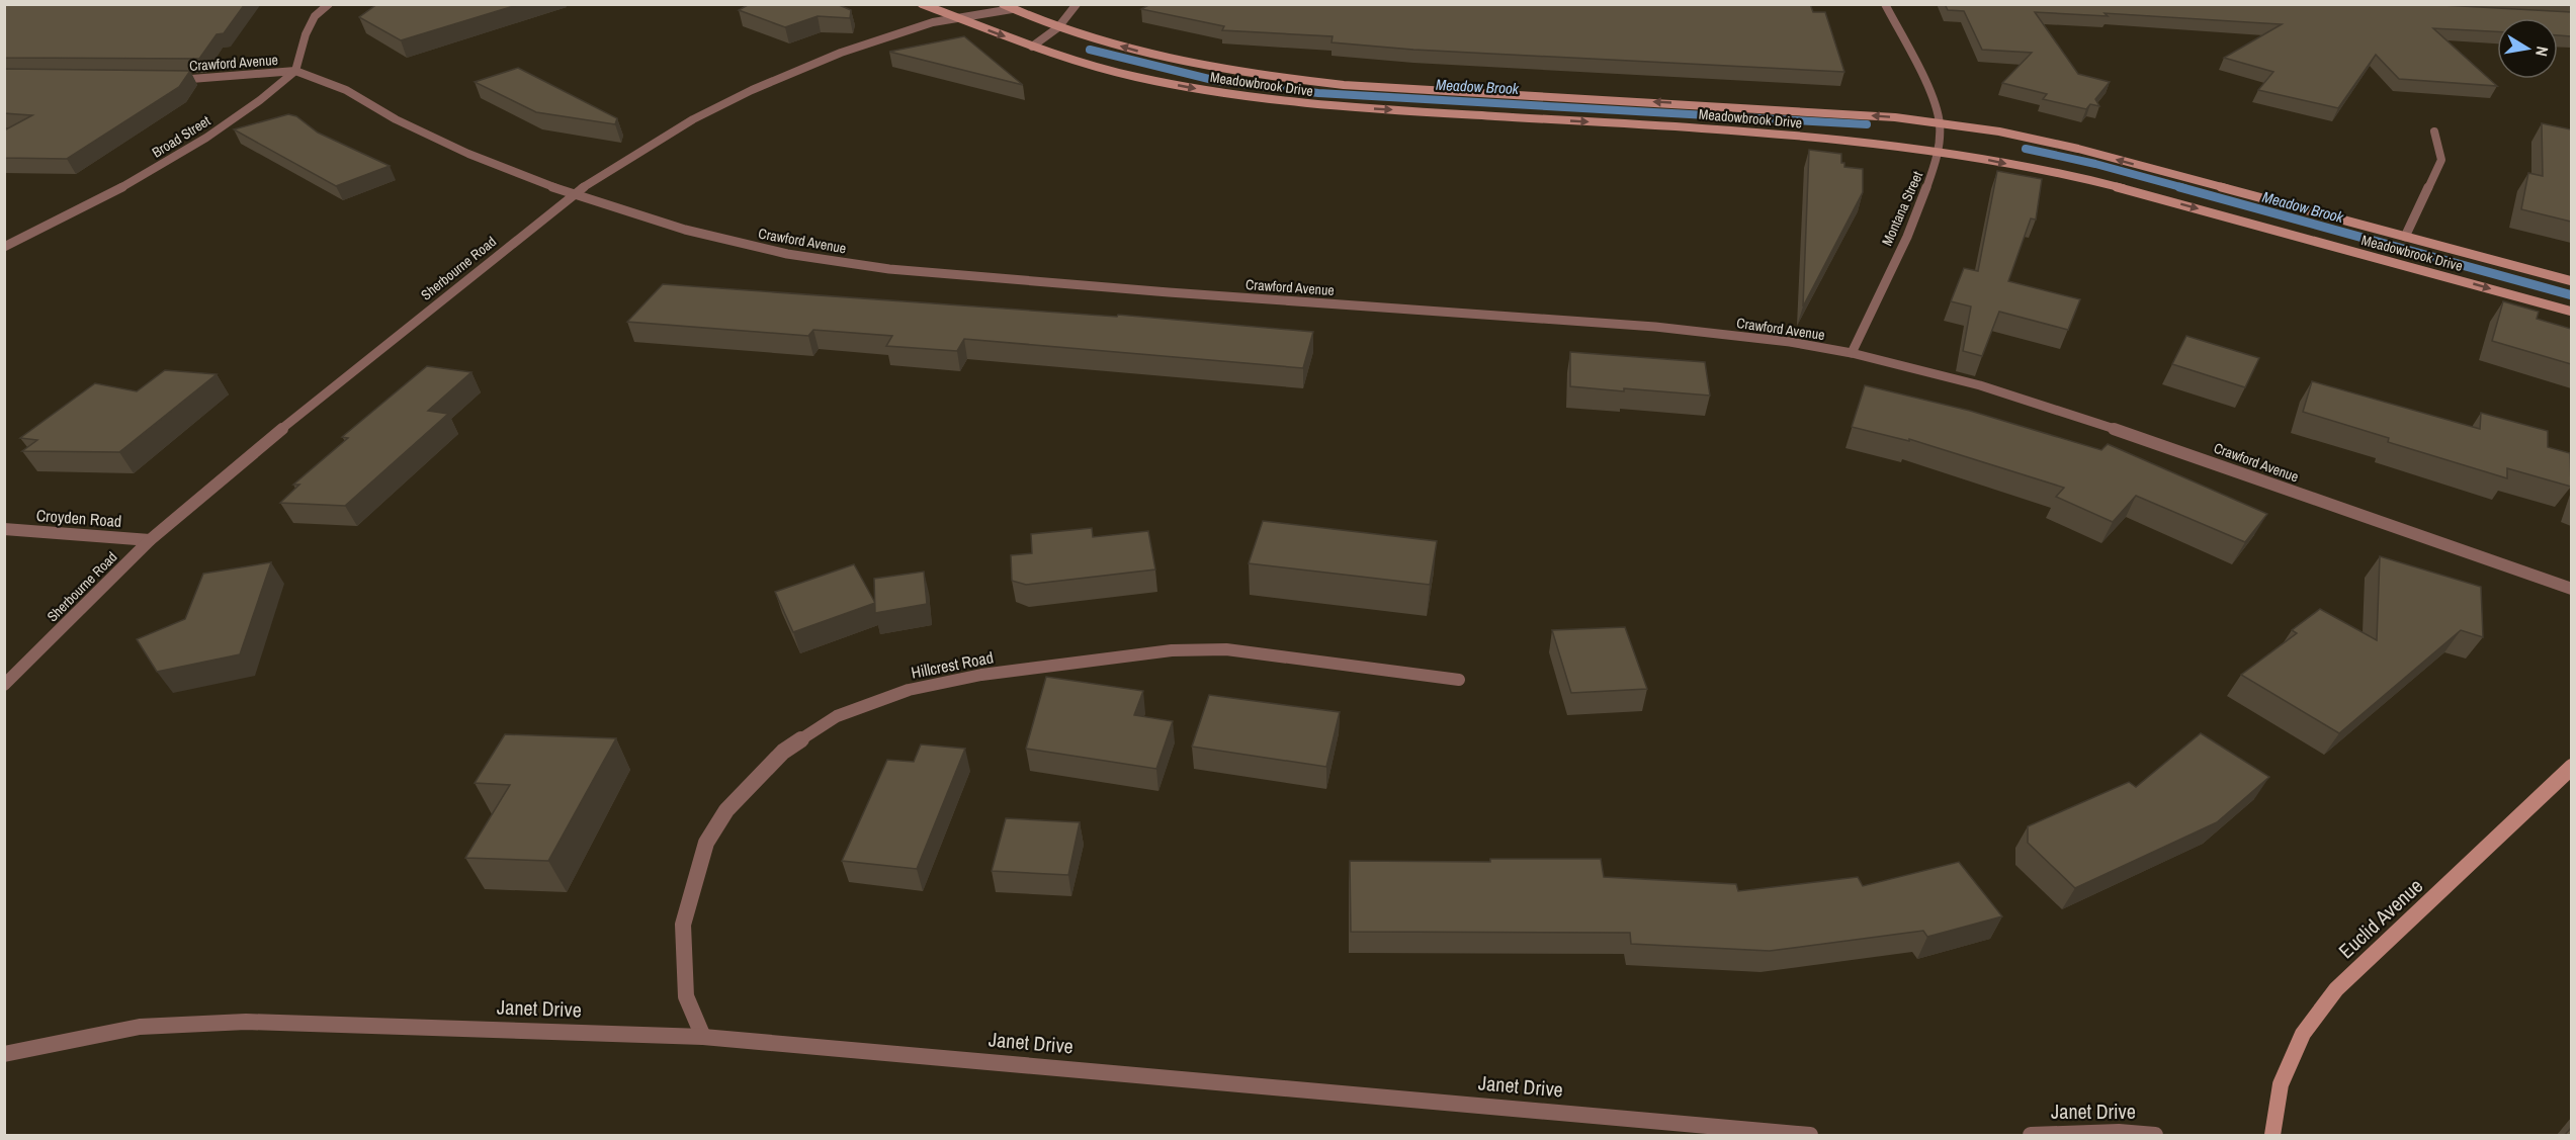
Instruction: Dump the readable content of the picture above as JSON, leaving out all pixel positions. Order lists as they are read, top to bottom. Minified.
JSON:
{"streets":{"street":["Crawford Avenue","Meadowbrook Drive","Broad Street","Montana Street","Sherbourne Road","Croyden Road","Hillcrest Road","Euclid Avenue","Janet Drive"]},"crossings":[["Crawford Avenue","Broad Street"],["Crawford Avenue","Montana Street"],["Crawford Avenue","Sherbourne Road"],["Meadowbrook Drive","Montana Street"],["Meadowbrook Drive","Sherbourne Road"],["Sherbourne Road","Croyden Road"],["Hillcrest Road","Janet Drive"]],"water":["Meadow Brook"],"north":"right"}
